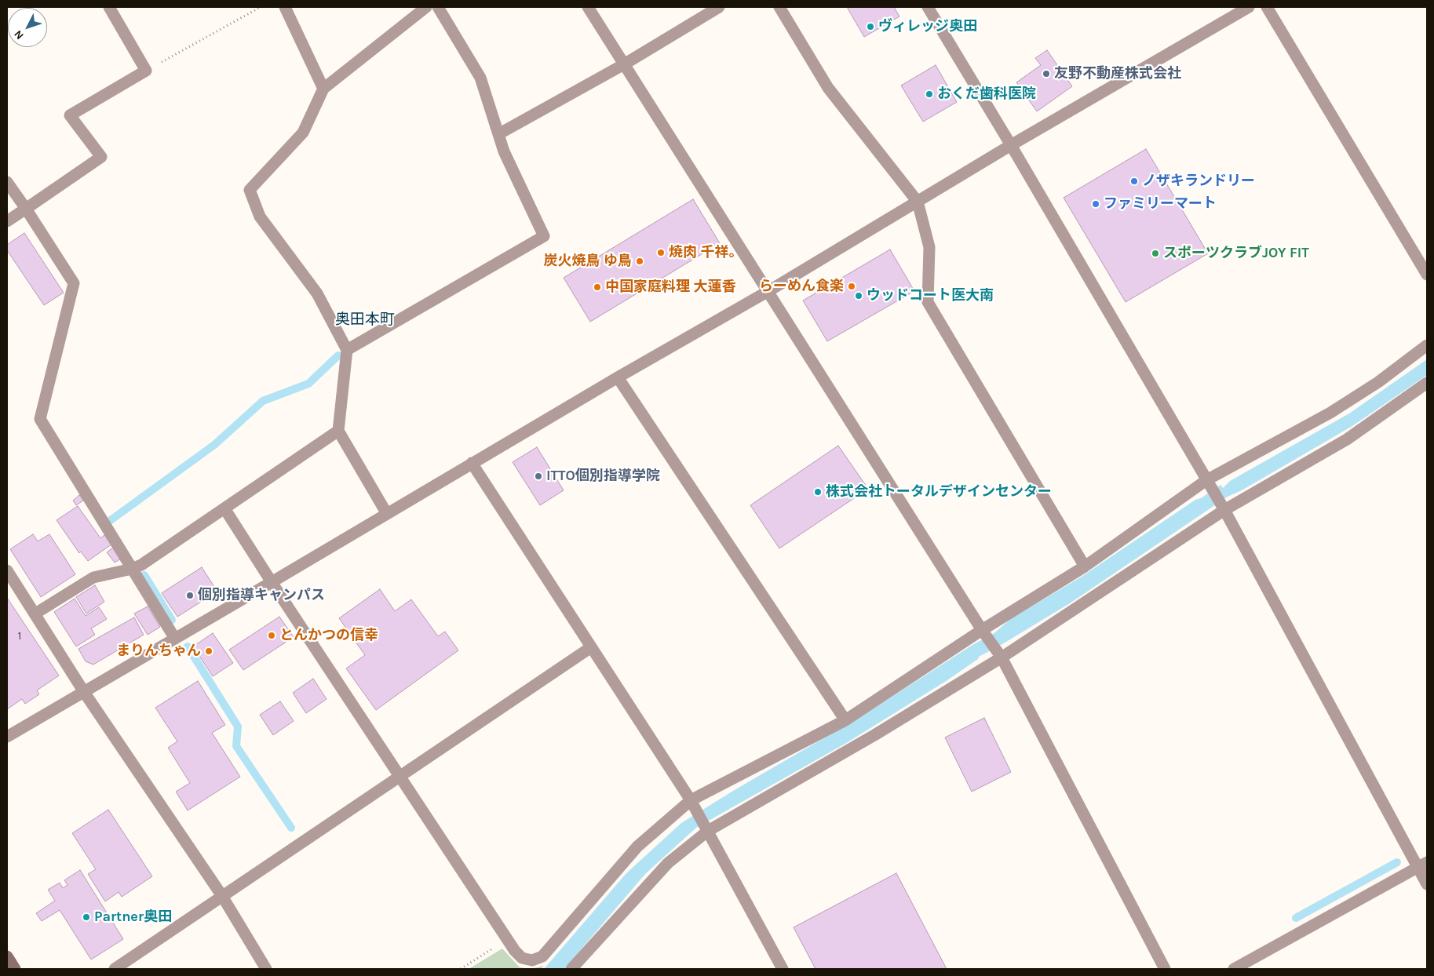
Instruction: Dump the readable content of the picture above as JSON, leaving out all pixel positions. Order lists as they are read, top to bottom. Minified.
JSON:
{"districts":["奥田本町"],"places":["ヴィレッジ奥田","友野不動産株式会社","おくだ歯科医院","ノザキランドリー","ファミリーマート","焼肉 千祥。","スポーツクラブJOY FIT","炭火焼鳥 ゆ鳥","らーめん食楽","中国家庭料理 大蓮香","ウッドコート医大南","ITTO個別指導学院","株式会社トータルデザインセンター","個別指導キャンパス","とんかつの信幸","まりんちゃん","Partner奥田"],"house_numbers":["1"],"north":"bottom left"}
